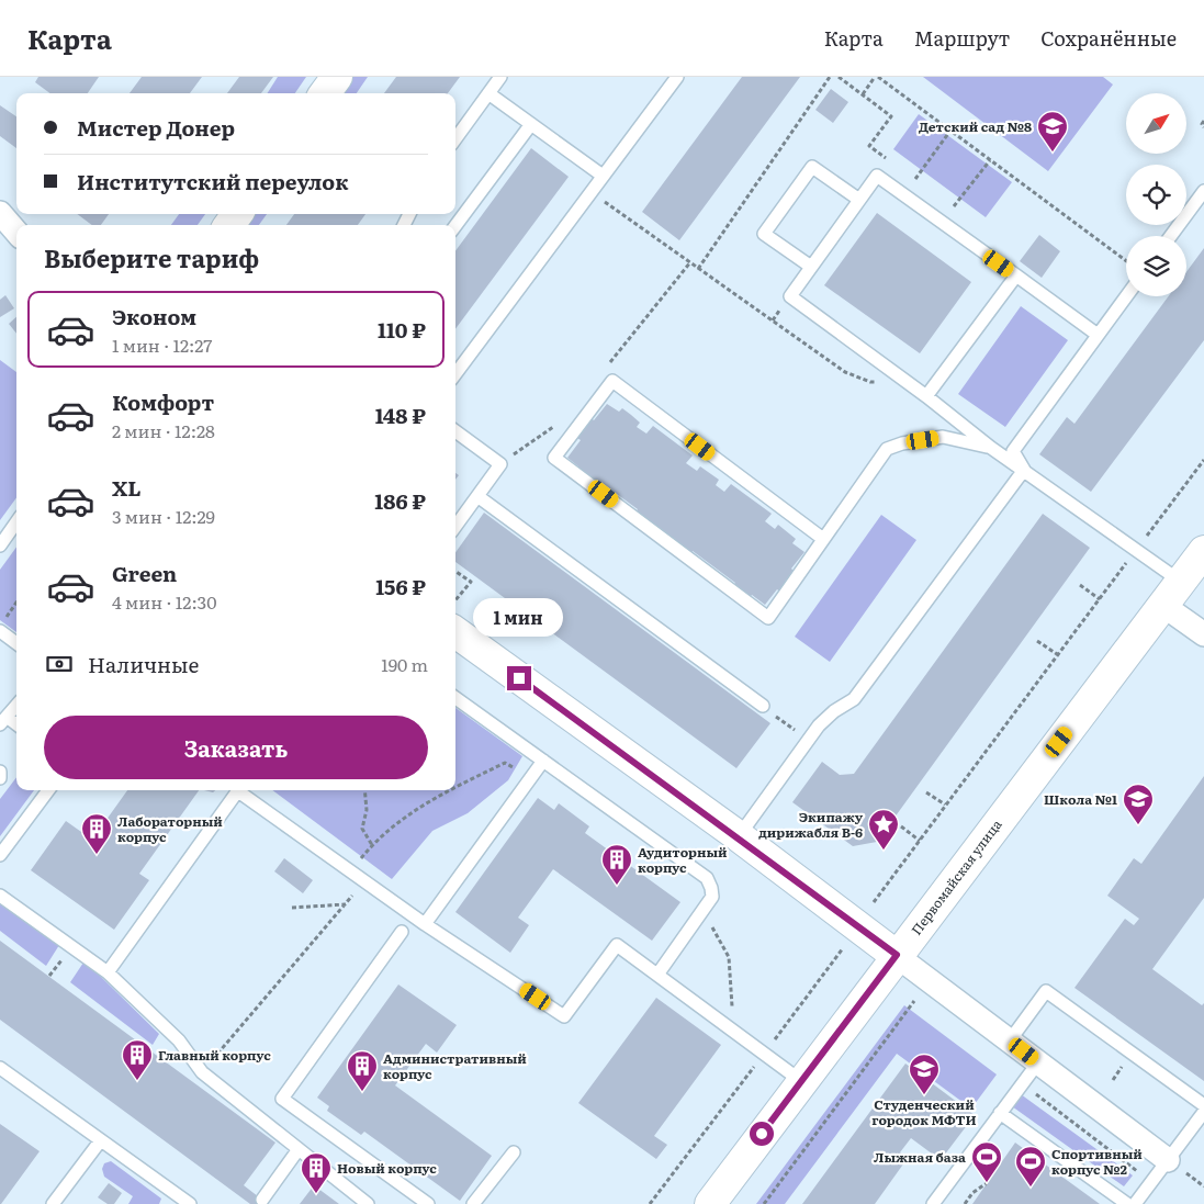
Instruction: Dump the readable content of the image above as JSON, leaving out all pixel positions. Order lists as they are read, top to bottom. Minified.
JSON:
{"streets":{"main road":["Первомайская улица"]},"places":{"school or university":["Детский сад №8","Школа №1","Студенческий городок МФТИ"],"place":["Экипажу дирижабля В-6"],"building":["Лабораторный корпус","Аудиторный корпус","Главный корпус","Административный корпус","Новый корпус"],"sports":["Лыжная база","Спортивный корпус №2"]},"north":"top right","page":{"header":"Карта","nav":["Карта","Маршрут","Сохранённые"],"banner":["Мистер Донер","Институтский переулок"],"heading":"Выберите тариф","list":[{"name":"Эконом","note":"1 мин · 12:27","value":"110 ₽"},{"name":"Комфорт","note":"2 мин · 12:28","value":"148 ₽"},{"name":"XL","note":"3 мин · 12:29","value":"186 ₽"},{"name":"Green","note":"4 мин · 12:30","value":"156 ₽"}],"bubble":"1 мин","pay":["Наличные","190 m"],"buttons":"Заказать"}}
